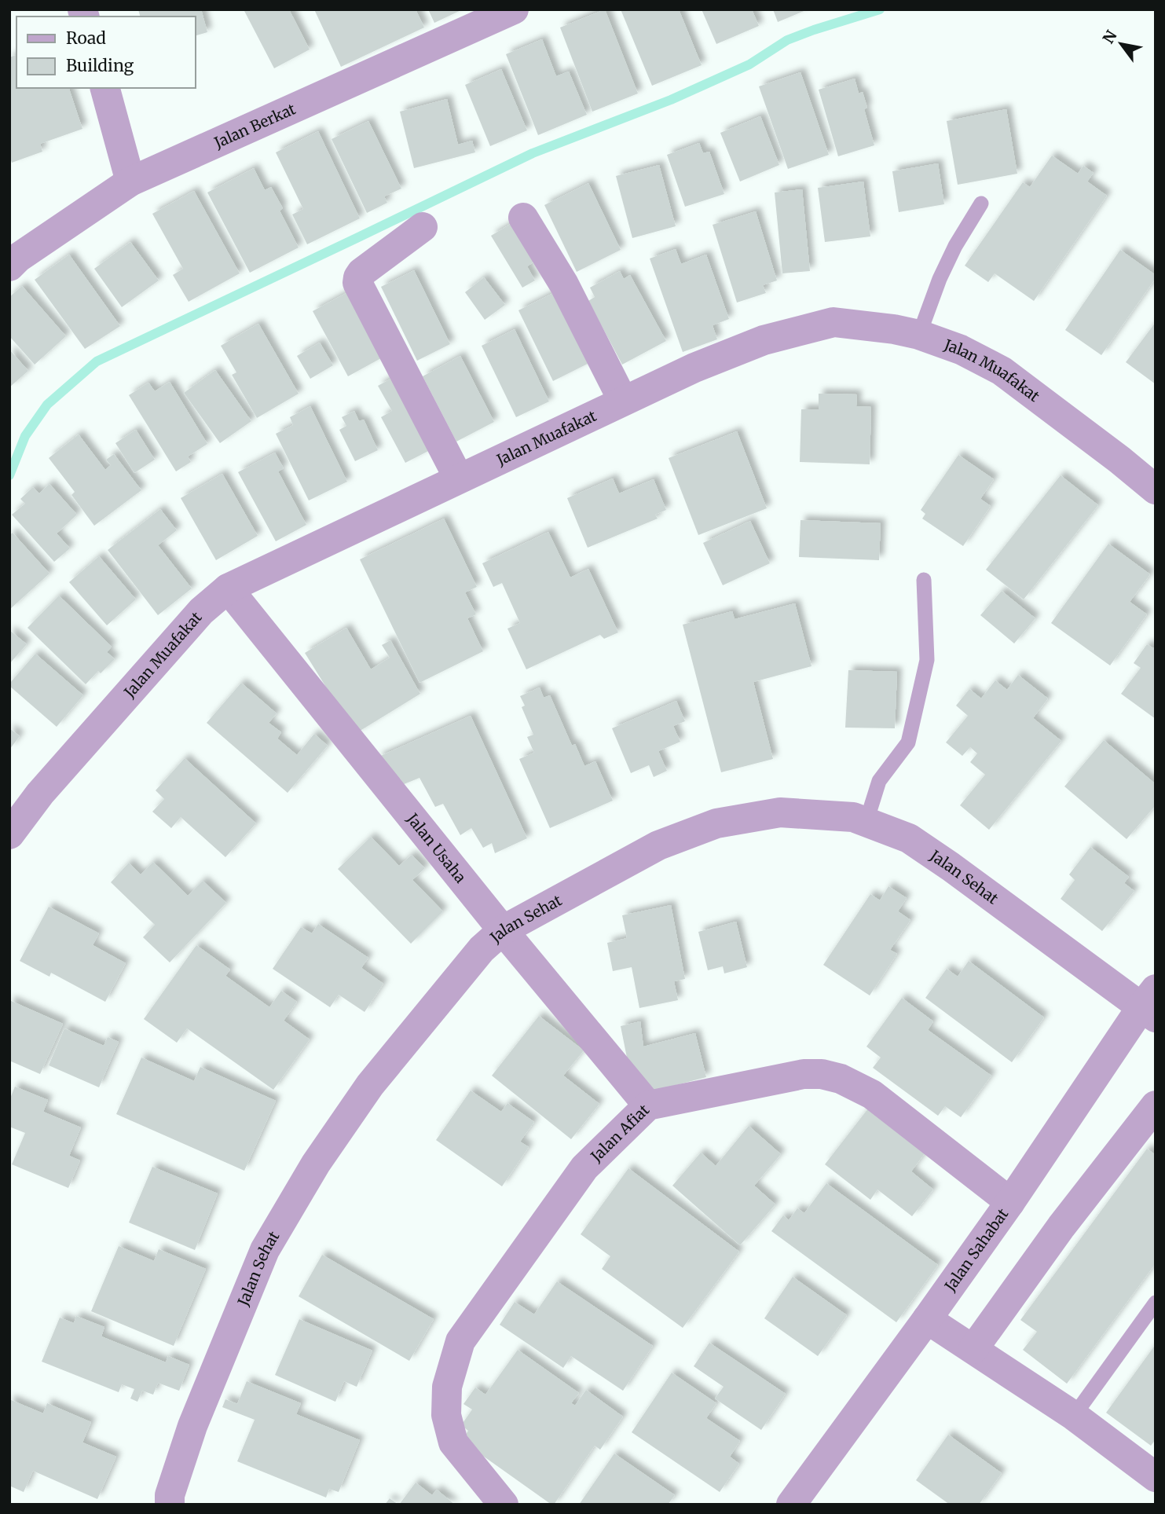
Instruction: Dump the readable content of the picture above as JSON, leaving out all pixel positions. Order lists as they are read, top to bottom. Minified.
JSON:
{"streets":{"street":["Jalan Berkat","Jalan Muafakat","Jalan Usaha","Jalan Sehat","Jalan Afiat","Jalan Sahabat"]},"crossings":[["Jalan Muafakat","Jalan Usaha"],["Jalan Usaha","Jalan Sehat"],["Jalan Usaha","Jalan Afiat"],["Jalan Sehat","Jalan Sahabat"],["Jalan Afiat","Jalan Sahabat"]],"legend":["Road","Building"],"north":"top left"}
